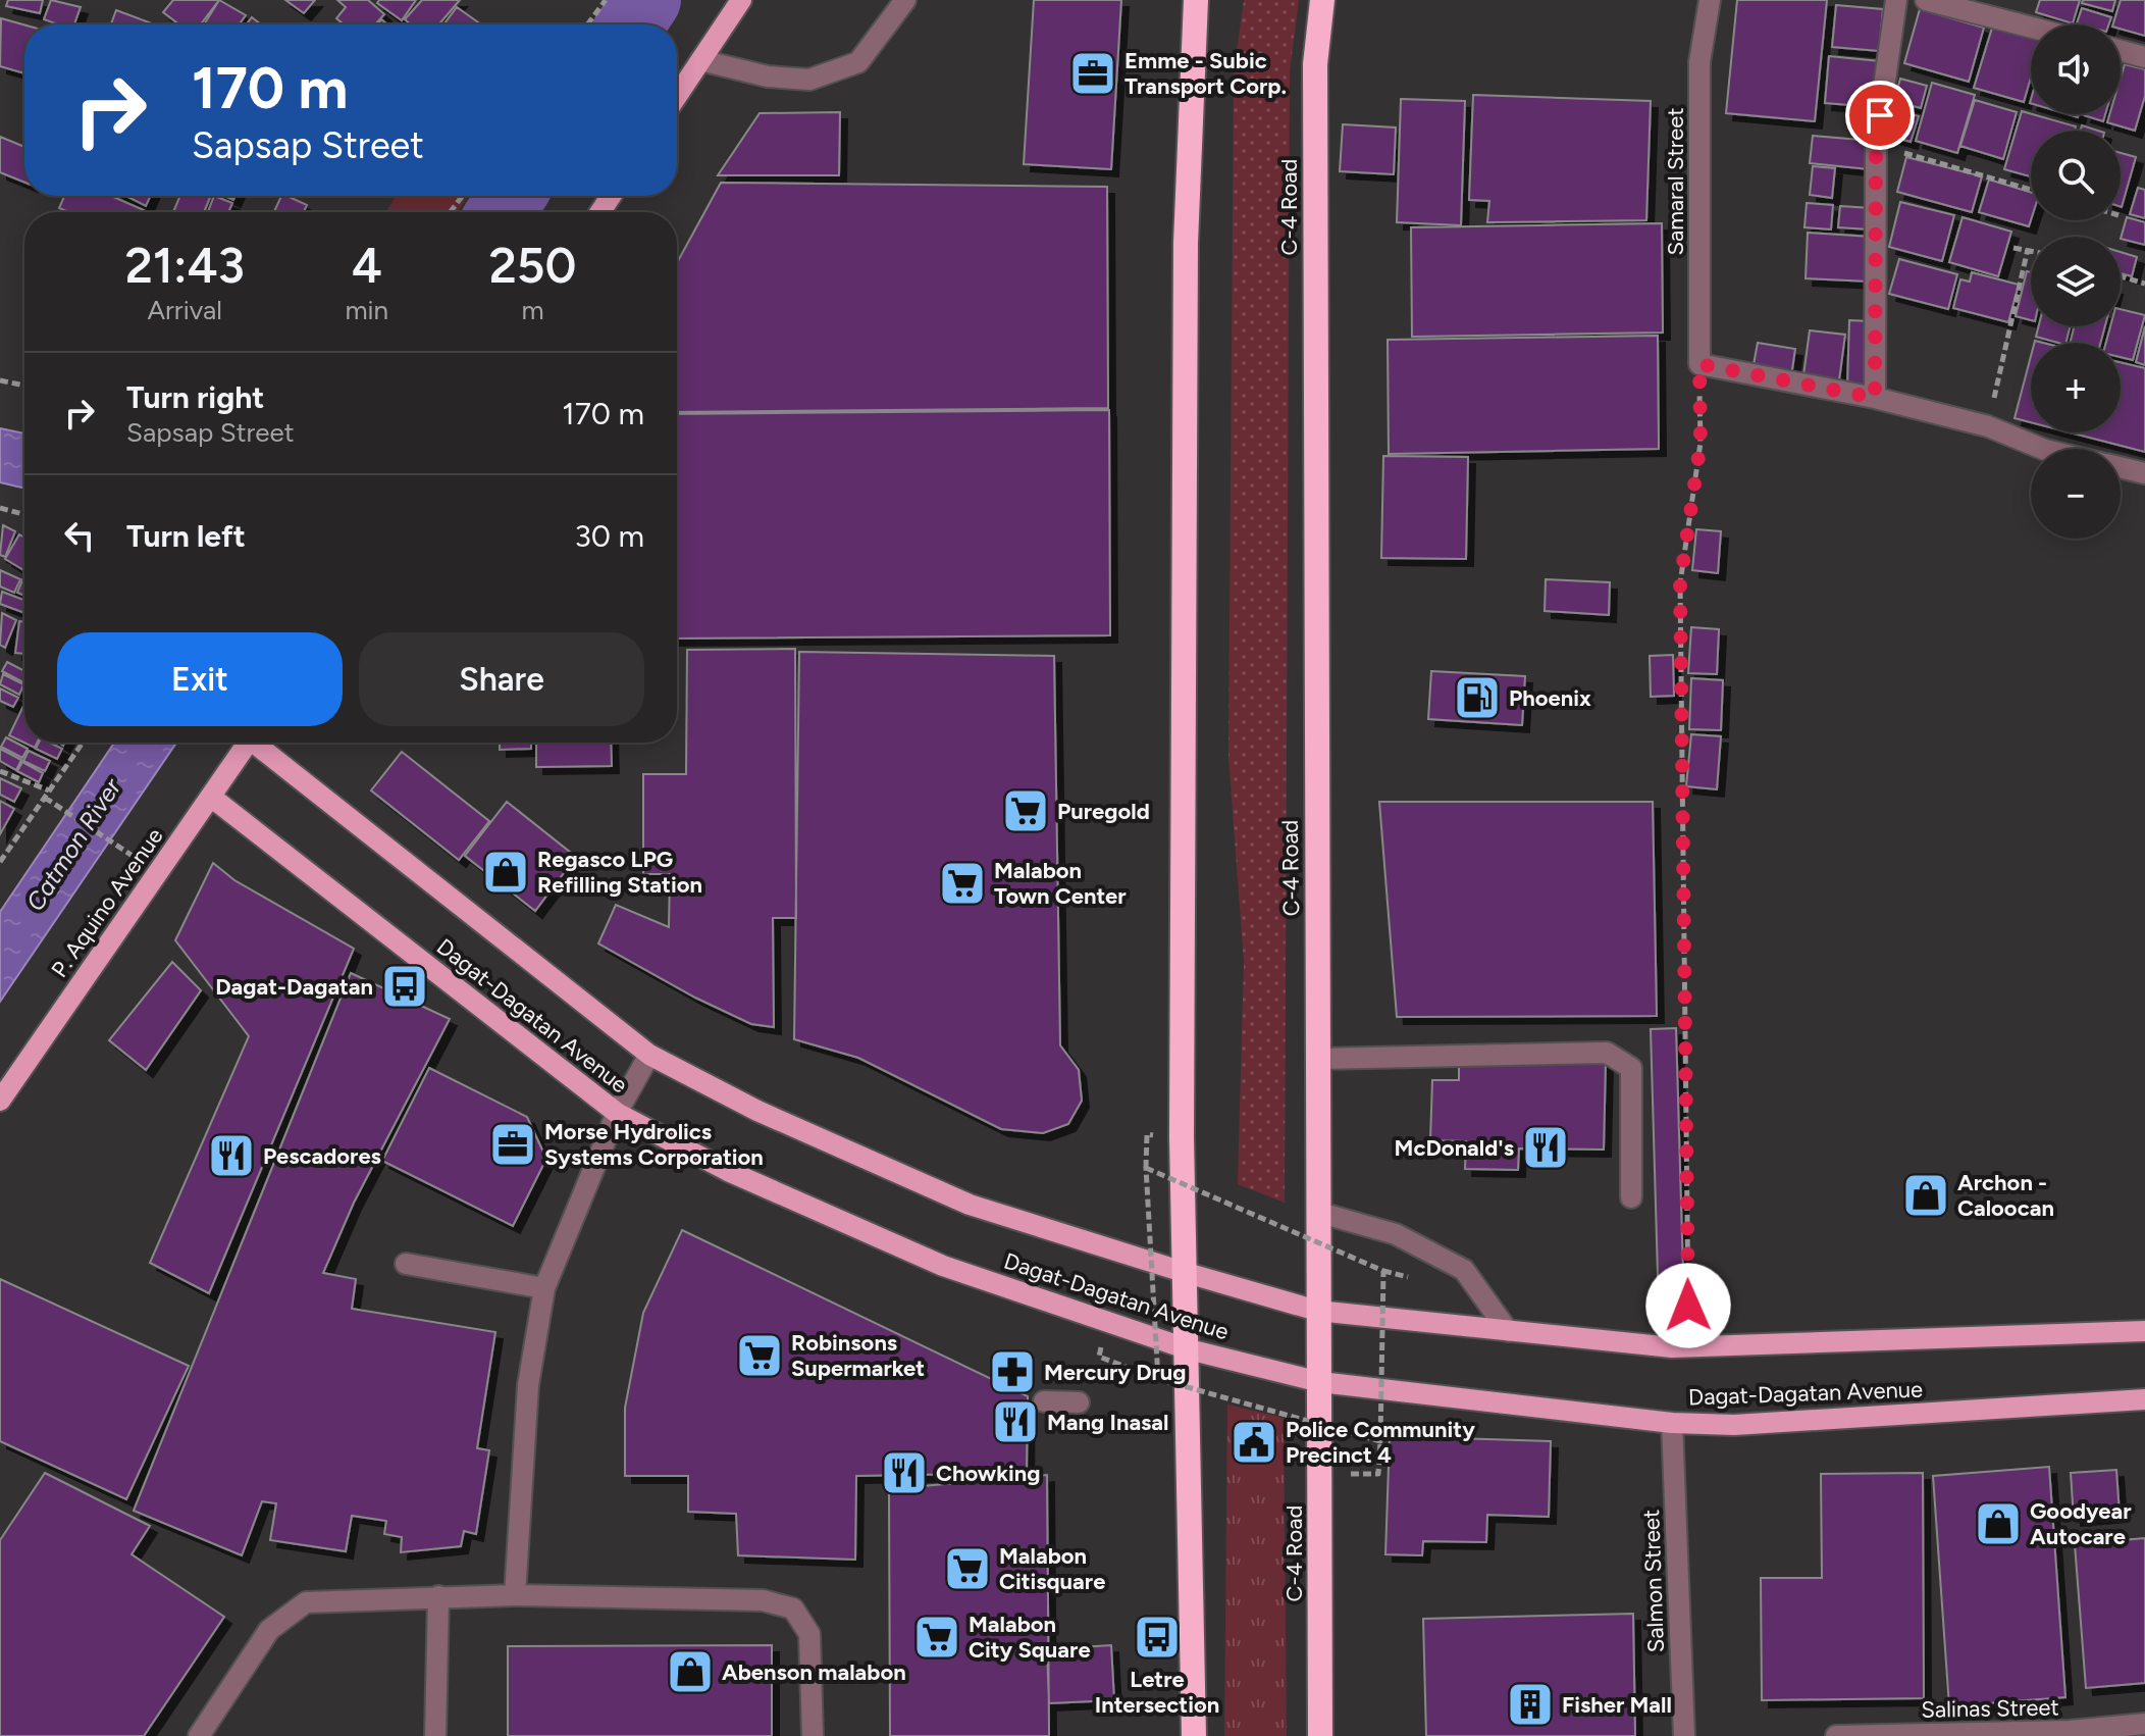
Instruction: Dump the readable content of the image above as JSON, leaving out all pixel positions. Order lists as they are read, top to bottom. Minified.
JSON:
{"streets":{"highway":["C-4 Road"],"main road":["P. Aquino Avenue","Dagat-Dagatan Avenue"],"street":["Samaral Street","Salmon Street","Salinas Street"]},"crossings":[["C-4 Road","Dagat-Dagatan Avenue"],["P. Aquino Avenue","Dagat-Dagatan Avenue"],["Dagat-Dagatan Avenue","Salmon Street"]],"water":["Catmon River"],"places":{"office":["Emme - Subic Transport Corp.","Morse Hydrolics Systems Corporation"],"fuel station":["Phoenix"],"supermarket":["Puregold","Malabon Town Center","Robinsons Supermarket","Malabon Citisquare","Malabon City Square"],"shop":["Regasco LPG Refilling Station","Archon - Caloocan","Goodyear Autocare","Abenson malabon"],"bus stop":["Dagat-Dagatan","Letre Intersection"],"restaurant":["McDonald's","Pescadores","Mang Inasal","Chowking"],"pharmacy":["Mercury Drug"],"public building":["Police Community Precinct 4"],"building":["Fisher Mall"]},"page":{"map_buttons":["+","−"],"turn":["170 m","Sapsap Street"],"eta":["21:43","Arrival","4","min","250","m"],"list":[{"name":"Turn right","note":"Sapsap Street","value":"170 m"},{"name":"Turn left","value":"30 m"}],"buttons":["Exit","Share"]}}
